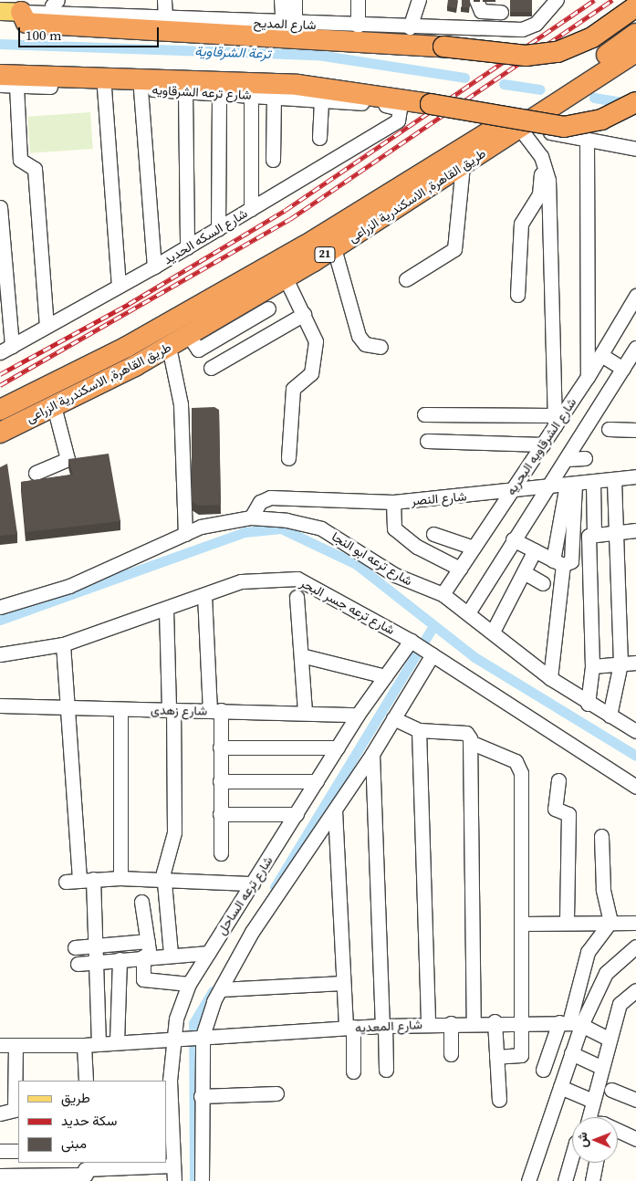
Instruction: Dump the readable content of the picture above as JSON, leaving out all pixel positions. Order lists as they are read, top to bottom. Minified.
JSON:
{"streets":{"highway":["طريق القاهرة, الاسكندرية الزراعى","21"],"main road":["شارع المديح"],"street":["شارع ترعه الشرقاويه","شارع السكه الحديد","شارع الشرقاويه البحريه","شارع النصر","شارع ترعه ابو النجا","شارع ترعه جسر البحر","شارع زهدى","شارع ترعه الساحل","شارع المعديه"]},"crossings":[["شارع ترعه الشرقاويه","شارع السكه الحديد"],["شارع الشرقاويه البحريه","شارع النصر"],["شارع الشرقاويه البحريه","شارع ترعه ابو النجا"],["شارع النصر","شارع ترعه ابو النجا"],["شارع ترعه جسر البحر","شارع ترعه الساحل"],["شارع زهدى","شارع ترعه الساحل"],["شارع ترعه الساحل","شارع المعديه"]],"water":["ترعة الشرقاوية"],"legend":["طريق","سكة حديد","مبنى"],"scale_bar":"100 m","north":"left"}
